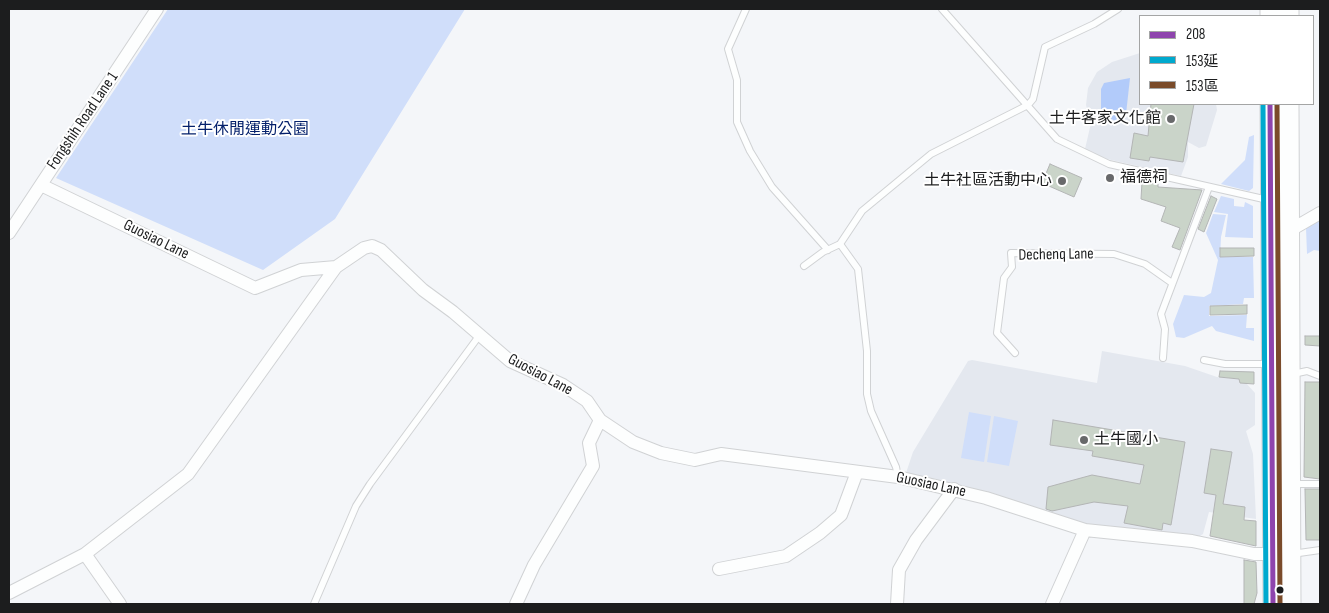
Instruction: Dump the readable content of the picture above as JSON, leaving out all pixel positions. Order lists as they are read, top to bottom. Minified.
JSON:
{"streets":{"street":["Fongshih Road Lane 1","Guosiao Lane"],"lane":["Dechenq Lane"]},"crossings":[["Fongshih Road Lane 1","Guosiao Lane"]],"parks":["土牛休閒運動公園"],"places":["土牛客家文化館","福德祠","土牛社區活動中心","土牛國小"],"lines":["transit line 208","transit line 153延","transit line 153區"],"legend":["208","153延","153區"]}
